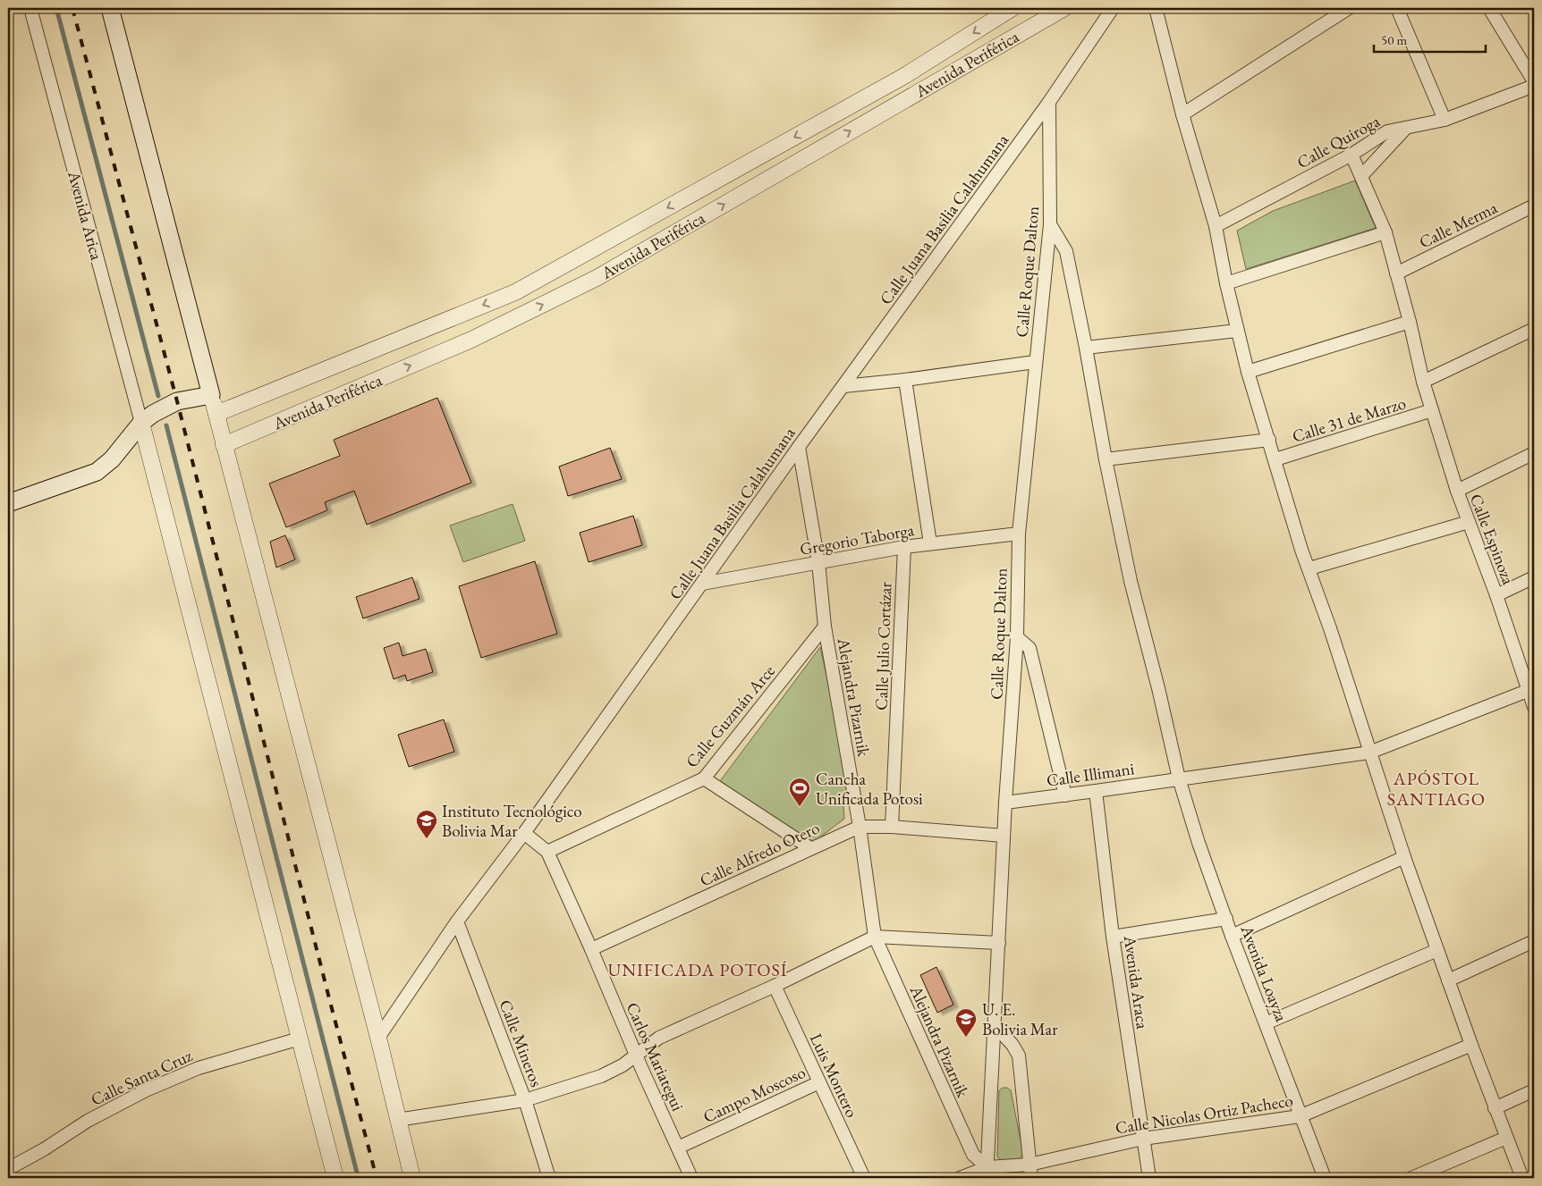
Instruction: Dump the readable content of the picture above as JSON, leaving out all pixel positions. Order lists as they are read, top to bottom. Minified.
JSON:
{"streets":{"street":["Avenida Periférica","Calle Quiroga","Avenida Arica","Calle Juana Basilia Calahumana","Calle Merma","Calle Roque Dalton","Calle 31 de Marzo","Gregorio Taborga","Calle Espinoza","Calle Julio Cortázar","Alejandra Pizarnik","Calle Guzmán Arce","Calle Illimani","Calle Alfredo Otero","Avenida Loayza","Avenida Araca","Calle Mineros","Carlos Mariategui","Luis Montero","Calle Santa Cruz","Campo Moscoso","Calle Nicolas Ortiz Pacheco"]},"crossings":[["Calle Quiroga","Calle Espinoza"],["Calle Juana Basilia Calahumana","Calle Roque Dalton"],["Calle Juana Basilia Calahumana","Gregorio Taborga"],["Calle Juana Basilia Calahumana","Alejandra Pizarnik"],["Calle Juana Basilia Calahumana","Calle Mineros"],["Calle Juana Basilia Calahumana","Carlos Mariategui"],["Calle Merma","Calle Espinoza"],["Calle Roque Dalton","Gregorio Taborga"],["Calle Roque Dalton","Alejandra Pizarnik"],["Calle Roque Dalton","Calle Illimani"],["Calle Roque Dalton","Calle Alfredo Otero"],["Calle Roque Dalton","Avenida Loayza"],["Calle Roque Dalton","Calle Nicolas Ortiz Pacheco"],["Calle 31 de Marzo","Calle Espinoza"],["Gregorio Taborga","Calle Julio Cortázar"],["Gregorio Taborga","Alejandra Pizarnik"],["Calle Espinoza","Calle Illimani"],["Calle Julio Cortázar","Calle Alfredo Otero"],["Alejandra Pizarnik","Calle Guzmán Arce"],["Alejandra Pizarnik","Calle Alfredo Otero"],["Alejandra Pizarnik","Calle Nicolas Ortiz Pacheco"],["Calle Guzmán Arce","Carlos Mariategui"],["Calle Illimani","Avenida Loayza"],["Calle Illimani","Avenida Araca"],["Calle Alfredo Otero","Carlos Mariategui"],["Avenida Loayza","Calle Nicolas Ortiz Pacheco"],["Avenida Araca","Calle Nicolas Ortiz Pacheco"],["Carlos Mariategui","Campo Moscoso"],["Luis Montero","Campo Moscoso"]],"districts":["APÓSTOL SANTIAGO","UNIFICADA POTOSÍ"],"places":{"sports":["Cancha Unificada Potosi"],"school or university":["Instituto Tecnológico Bolivia Mar","U. E. Bolivia Mar"]},"scale_bar":"50 m"}
